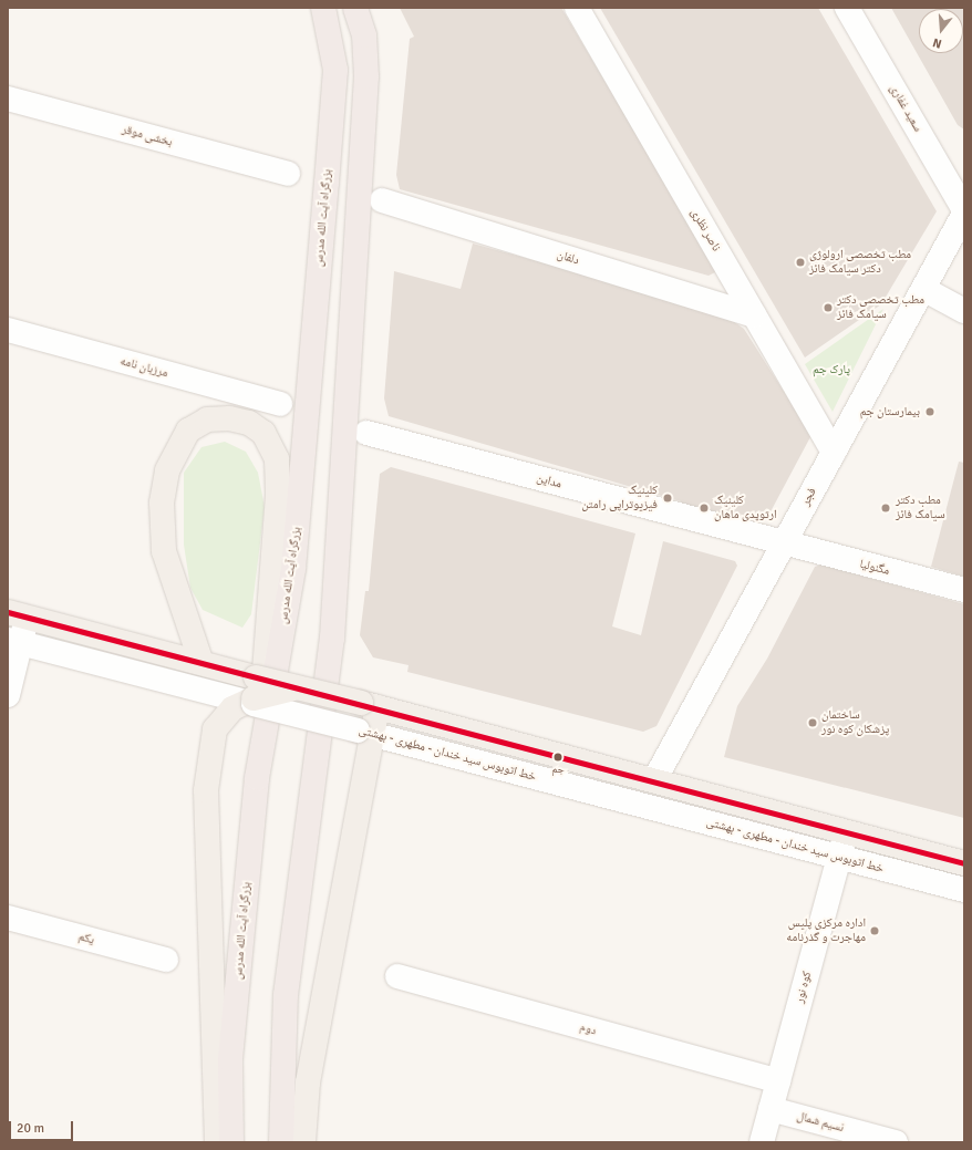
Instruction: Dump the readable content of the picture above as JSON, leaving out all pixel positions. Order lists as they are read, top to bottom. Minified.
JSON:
{"streets":{"highway":["بزرگراه آیت الله مدرس"],"street":["سعید غفاری","بخشی موقر","ناصر نظری","دلفان","مرزبان نامه","مداین","فجر","مگنولیا","خط اتوبوس سید خندان - مطهری - بهشتی","یکم","کوه نور","دوم","نسیم شمال"]},"crossings":[["سعید غفاری","فجر"],["ناصر نظری","دلفان"],["ناصر نظری","فجر"],["مداین","فجر"],["مداین","مگنولیا"],["فجر","مگنولیا"],["خط اتوبوس سید خندان - مطهری - بهشتی","کوه نور"],["کوه نور","دوم"],["کوه نور","نسیم شمال"]],"parks":["پارک جم"],"places":["مطب تخصصی ارولوژی دکتر سیامک فائز","مطب تخصصی دکتر سیامک فائز","بیمارستان جم","کلینیک فیزیوتراپی رامتن","کلینیک ارتوپدی ماهان","مطب دکتر سیامک فائز","ساختمان پزشکان کوه نور","جم","اداره مرکزی پلیس مهاجرت و گذرنامه"],"scale_bar":"20 m","north":"bottom"}
